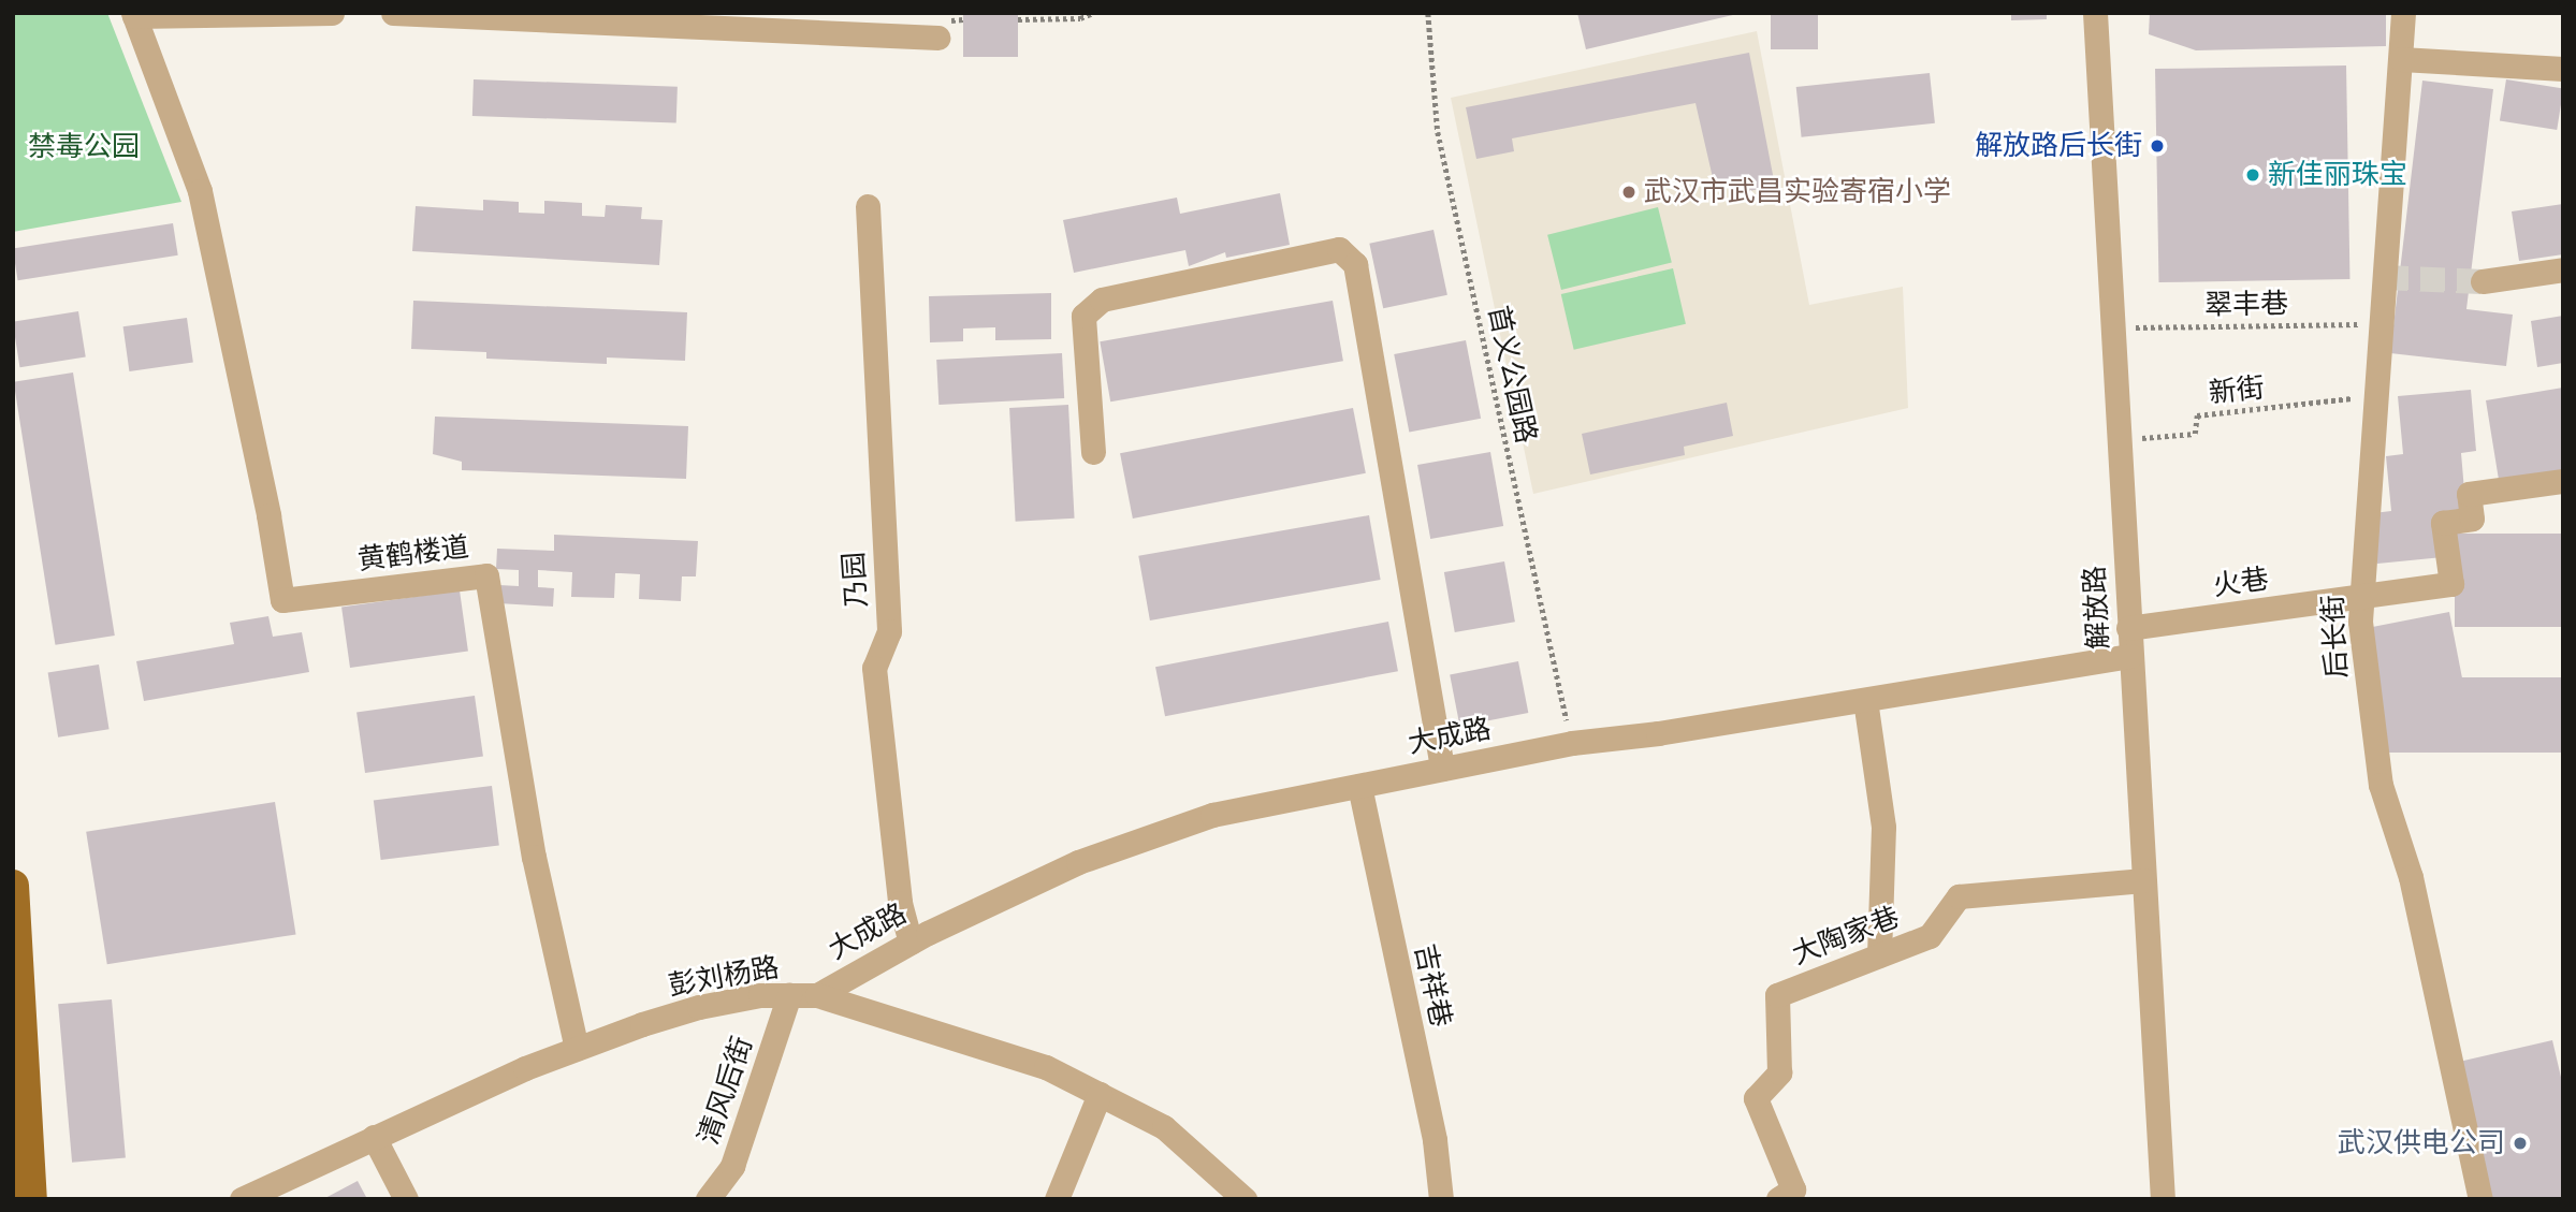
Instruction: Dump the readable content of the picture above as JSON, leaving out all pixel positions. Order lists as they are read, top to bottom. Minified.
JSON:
{"streets":{"street":["黄鹤楼道","乃园","火巷","解放路","后长街","大成路","大陶家巷","彭刘杨路","吉祥巷","清风后街"],"path":["翠丰巷","首义公园路","新街"]},"crossings":[["翠丰巷","解放路"],["翠丰巷","后长街"],["首义公园路","大成路"],["新街","解放路"],["新街","后长街"],["黄鹤楼道","彭刘杨路"],["乃园","大成路"],["火巷","解放路"],["火巷","后长街"],["解放路","大成路"],["解放路","大陶家巷"],["大成路","彭刘杨路"],["大成路","吉祥巷"],["彭刘杨路","清风后街"]],"parks":["禁毒公园"],"places":["解放路后长街","新佳丽珠宝","武汉市武昌实验寄宿小学","武汉供电公司"]}
